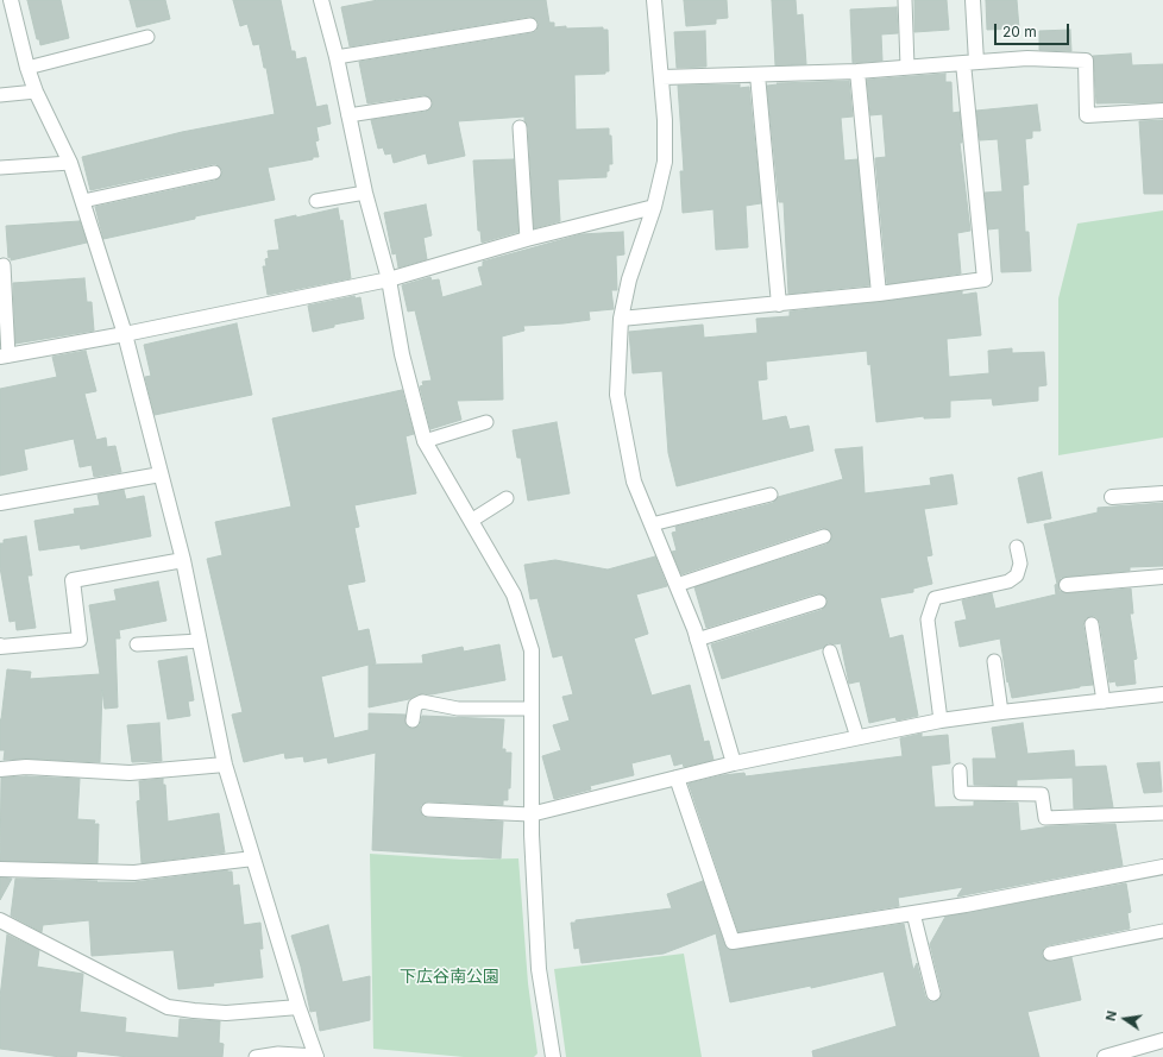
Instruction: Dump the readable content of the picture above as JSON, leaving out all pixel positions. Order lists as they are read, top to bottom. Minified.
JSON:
{"parks":["下広谷南公園"],"scale_bar":"20 m","north":"left"}
